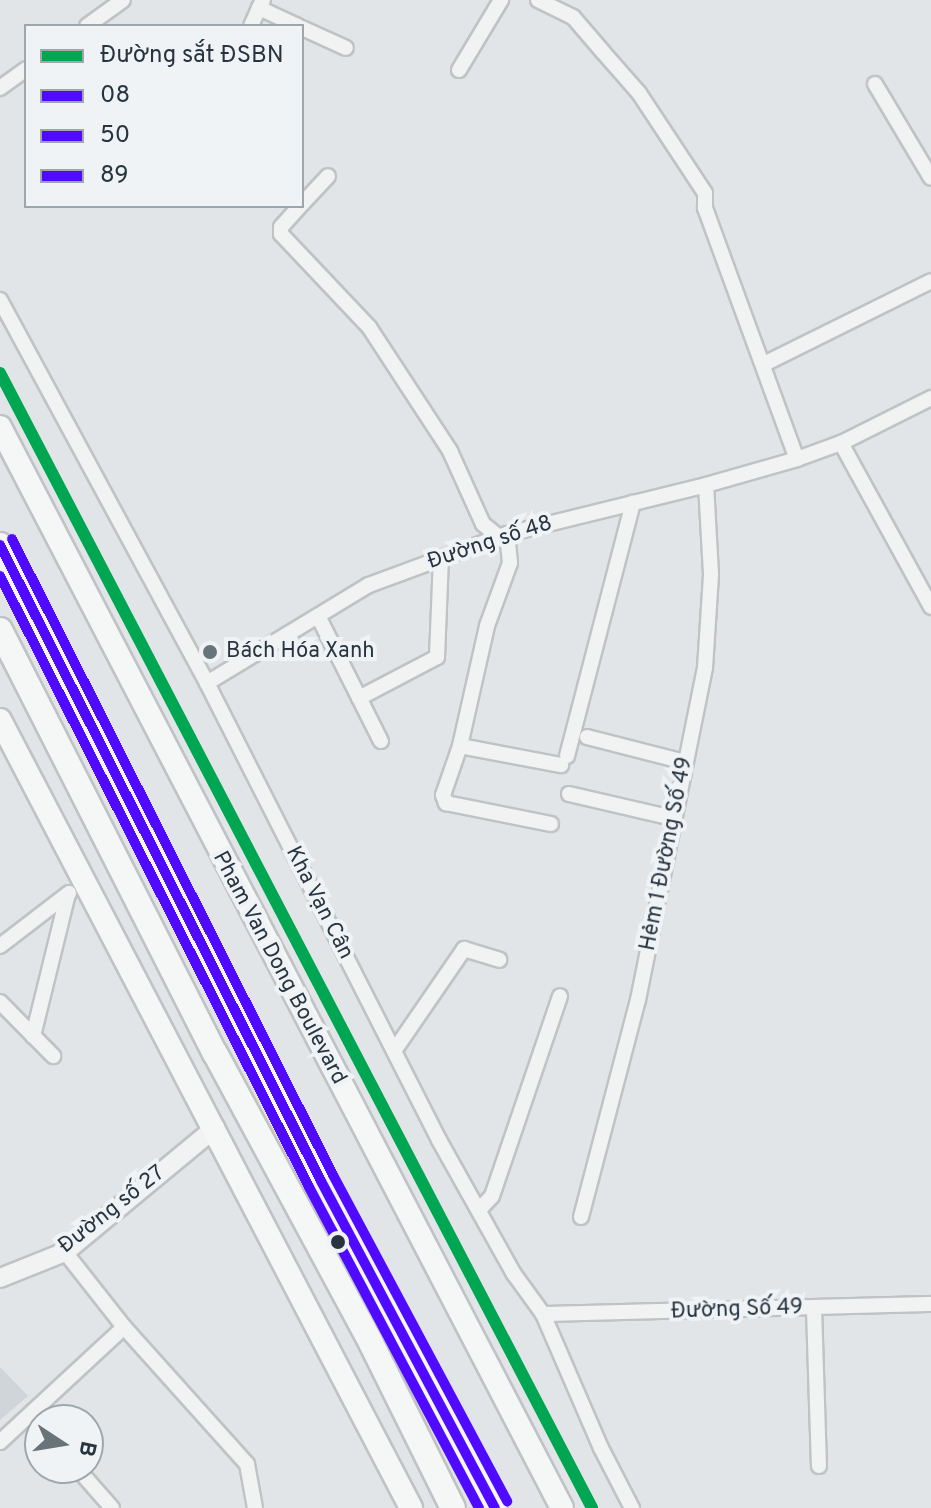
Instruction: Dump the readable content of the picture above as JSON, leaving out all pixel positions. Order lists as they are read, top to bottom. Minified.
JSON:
{"streets":{"main road":["Pham Van Dong Boulevard"],"street":["Đường số 48","Hẻm 1 Đường Số 49","Kha Vạn Cân","Đường số 27","Đường Số 49"]},"crossings":[["Đường số 48","Hẻm 1 Đường Số 49"],["Đường số 48","Kha Vạn Cân"],["Kha Vạn Cân","Đường Số 49"]],"places":["Bách Hóa Xanh"],"lines":["rail line ĐSBN","transit line 89","transit line 08","transit line 50"],"legend":["Đường sắt ĐSBN","08","50","89"],"north":"right"}
